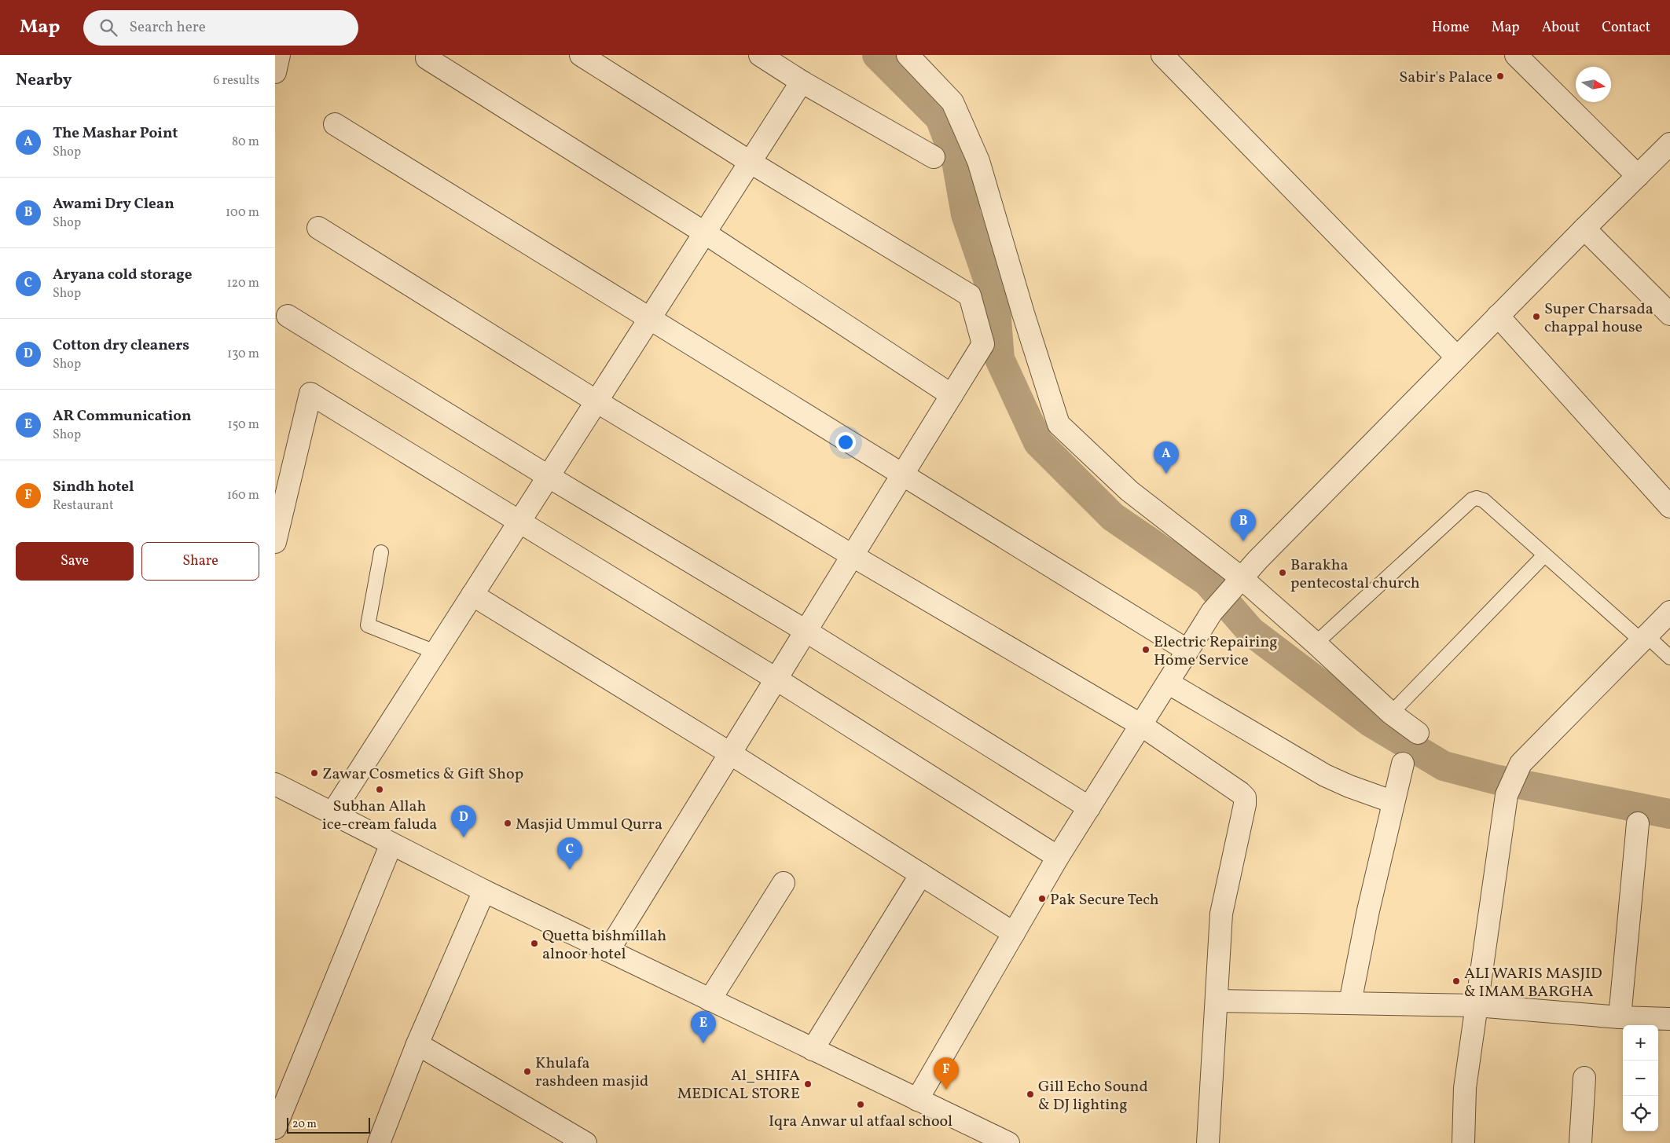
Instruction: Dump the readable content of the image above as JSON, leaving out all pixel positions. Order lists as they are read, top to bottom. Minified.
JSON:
{"places":["Sabir's Palace","Super Charsada chappal house","Barakha pentecostal church","Electric Repairing Home Service","Zawar Cosmetics & Gift Shop","Subhan Allah ice-cream faluda","Masjid Ummul Qurra","Pak Secure Tech","Quetta bishmillah alnoor hotel","ALI WARIS MASJID & IMAM BARGHA","Khulafa rashdeen masjid","Al_SHIFA MEDICAL STORE","Gill Echo Sound & DJ lighting","Iqra Anwar ul atfaal school"],"scale_bar":"20 m","north":"right","page":{"header":"Map","search":"Search here","nav":["Home","Map","About","Contact"],"heading":["Nearby","6 results"],"list":[{"mark":"A","name":"The Mashar Point","note":"Shop","value":"80 m"},{"mark":"B","name":"Awami Dry Clean","note":"Shop","value":"100 m"},{"mark":"C","name":"Aryana cold storage","note":"Shop","value":"120 m"},{"mark":"D","name":"Cotton dry cleaners","note":"Shop","value":"130 m"},{"mark":"E","name":"AR Communication","note":"Shop","value":"150 m"},{"mark":"F","name":"Sindh hotel","note":"Restaurant","value":"160 m"}],"pins":["A","B","D","C","E","F"],"buttons":["Save","Share"],"map_buttons":["+","−"],"scale":"20 m"}}
